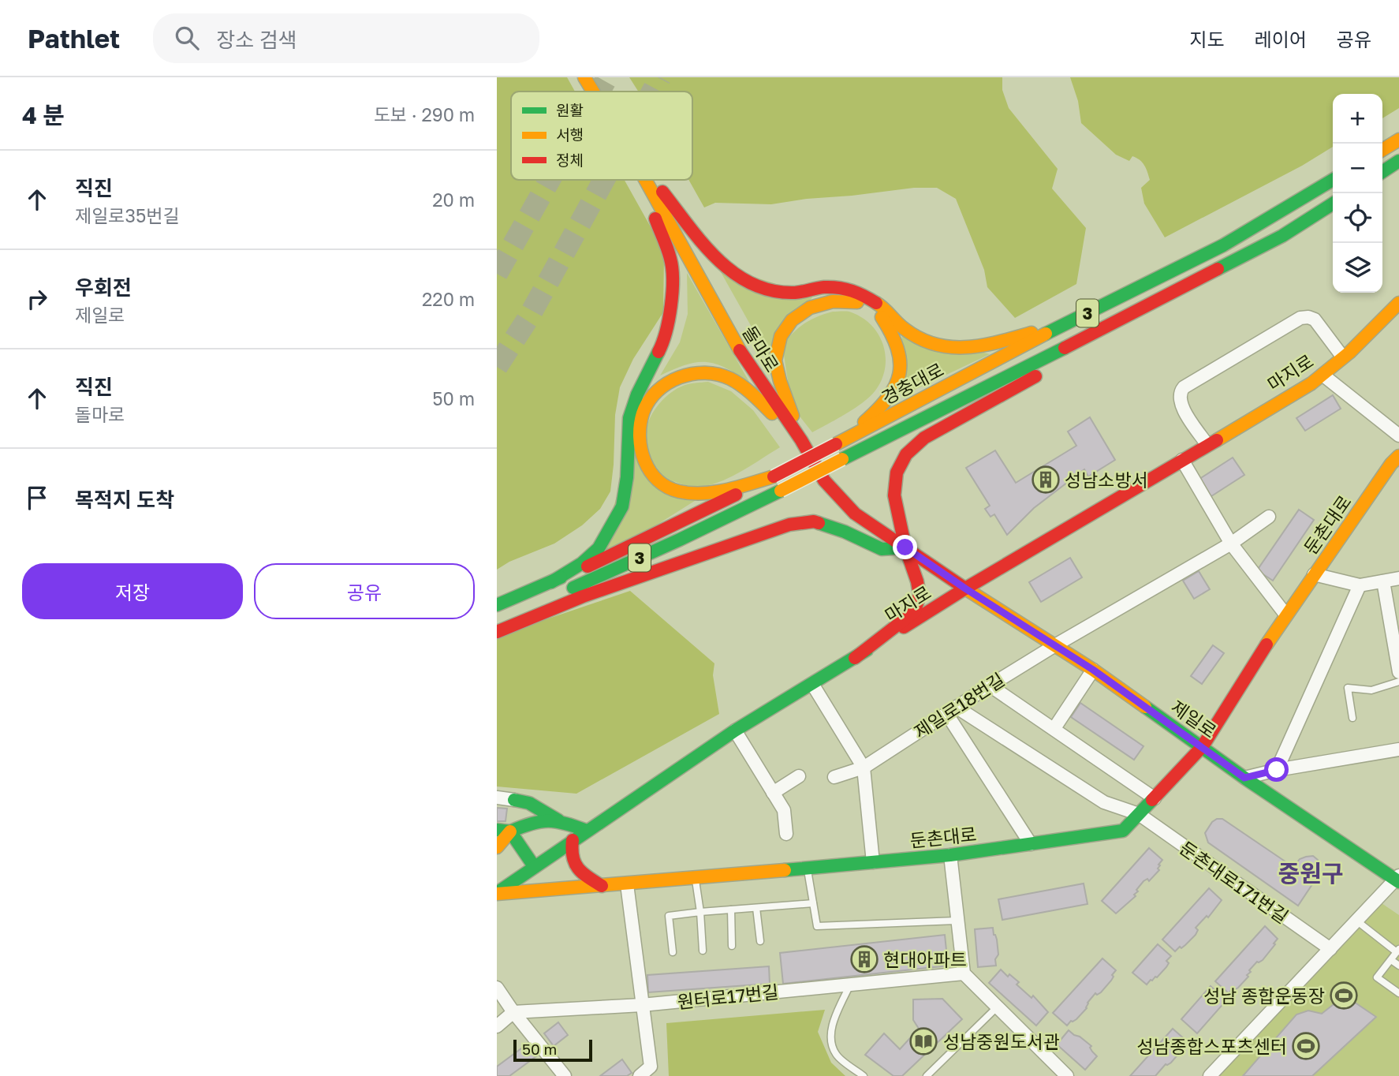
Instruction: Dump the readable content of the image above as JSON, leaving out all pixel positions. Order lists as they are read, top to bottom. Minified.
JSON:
{"streets":{"main road":["3","돌마로","마지로","경충대로","둔촌대로","제일로"],"street":["제일로18번길","둔촌대로171번길","원터로17번길"]},"crossings":[["돌마로","마지로"],["돌마로","제일로"],["마지로","둔촌대로"],["마지로","제일로"],["둔촌대로","제일로"],["둔촌대로","둔촌대로171번길"],["제일로18번길","제일로"],["제일로18번길","둔촌대로171번길"]],"districts":["중원구"],"places":{"building":["성남소방서","현대아파트"],"sports":["성남 종합운동장","성남종합스포츠센터"],"library":["성남중원도서관"]},"legend":["원활","서행","정체"],"scale_bar":"50 m","page":{"header":"Pathlet","search":"장소 검색","nav":["지도","레이어","공유"],"heading":["4 분","도보 · 290 m"],"map_buttons":["+","−"],"list":[["직진","제일로35번길","20 m"],["우회전","제일로","220 m"],["직진","돌마로","50 m"],"목적지 도착"],"buttons":["저장","공유"],"scale":"50 m"}}
